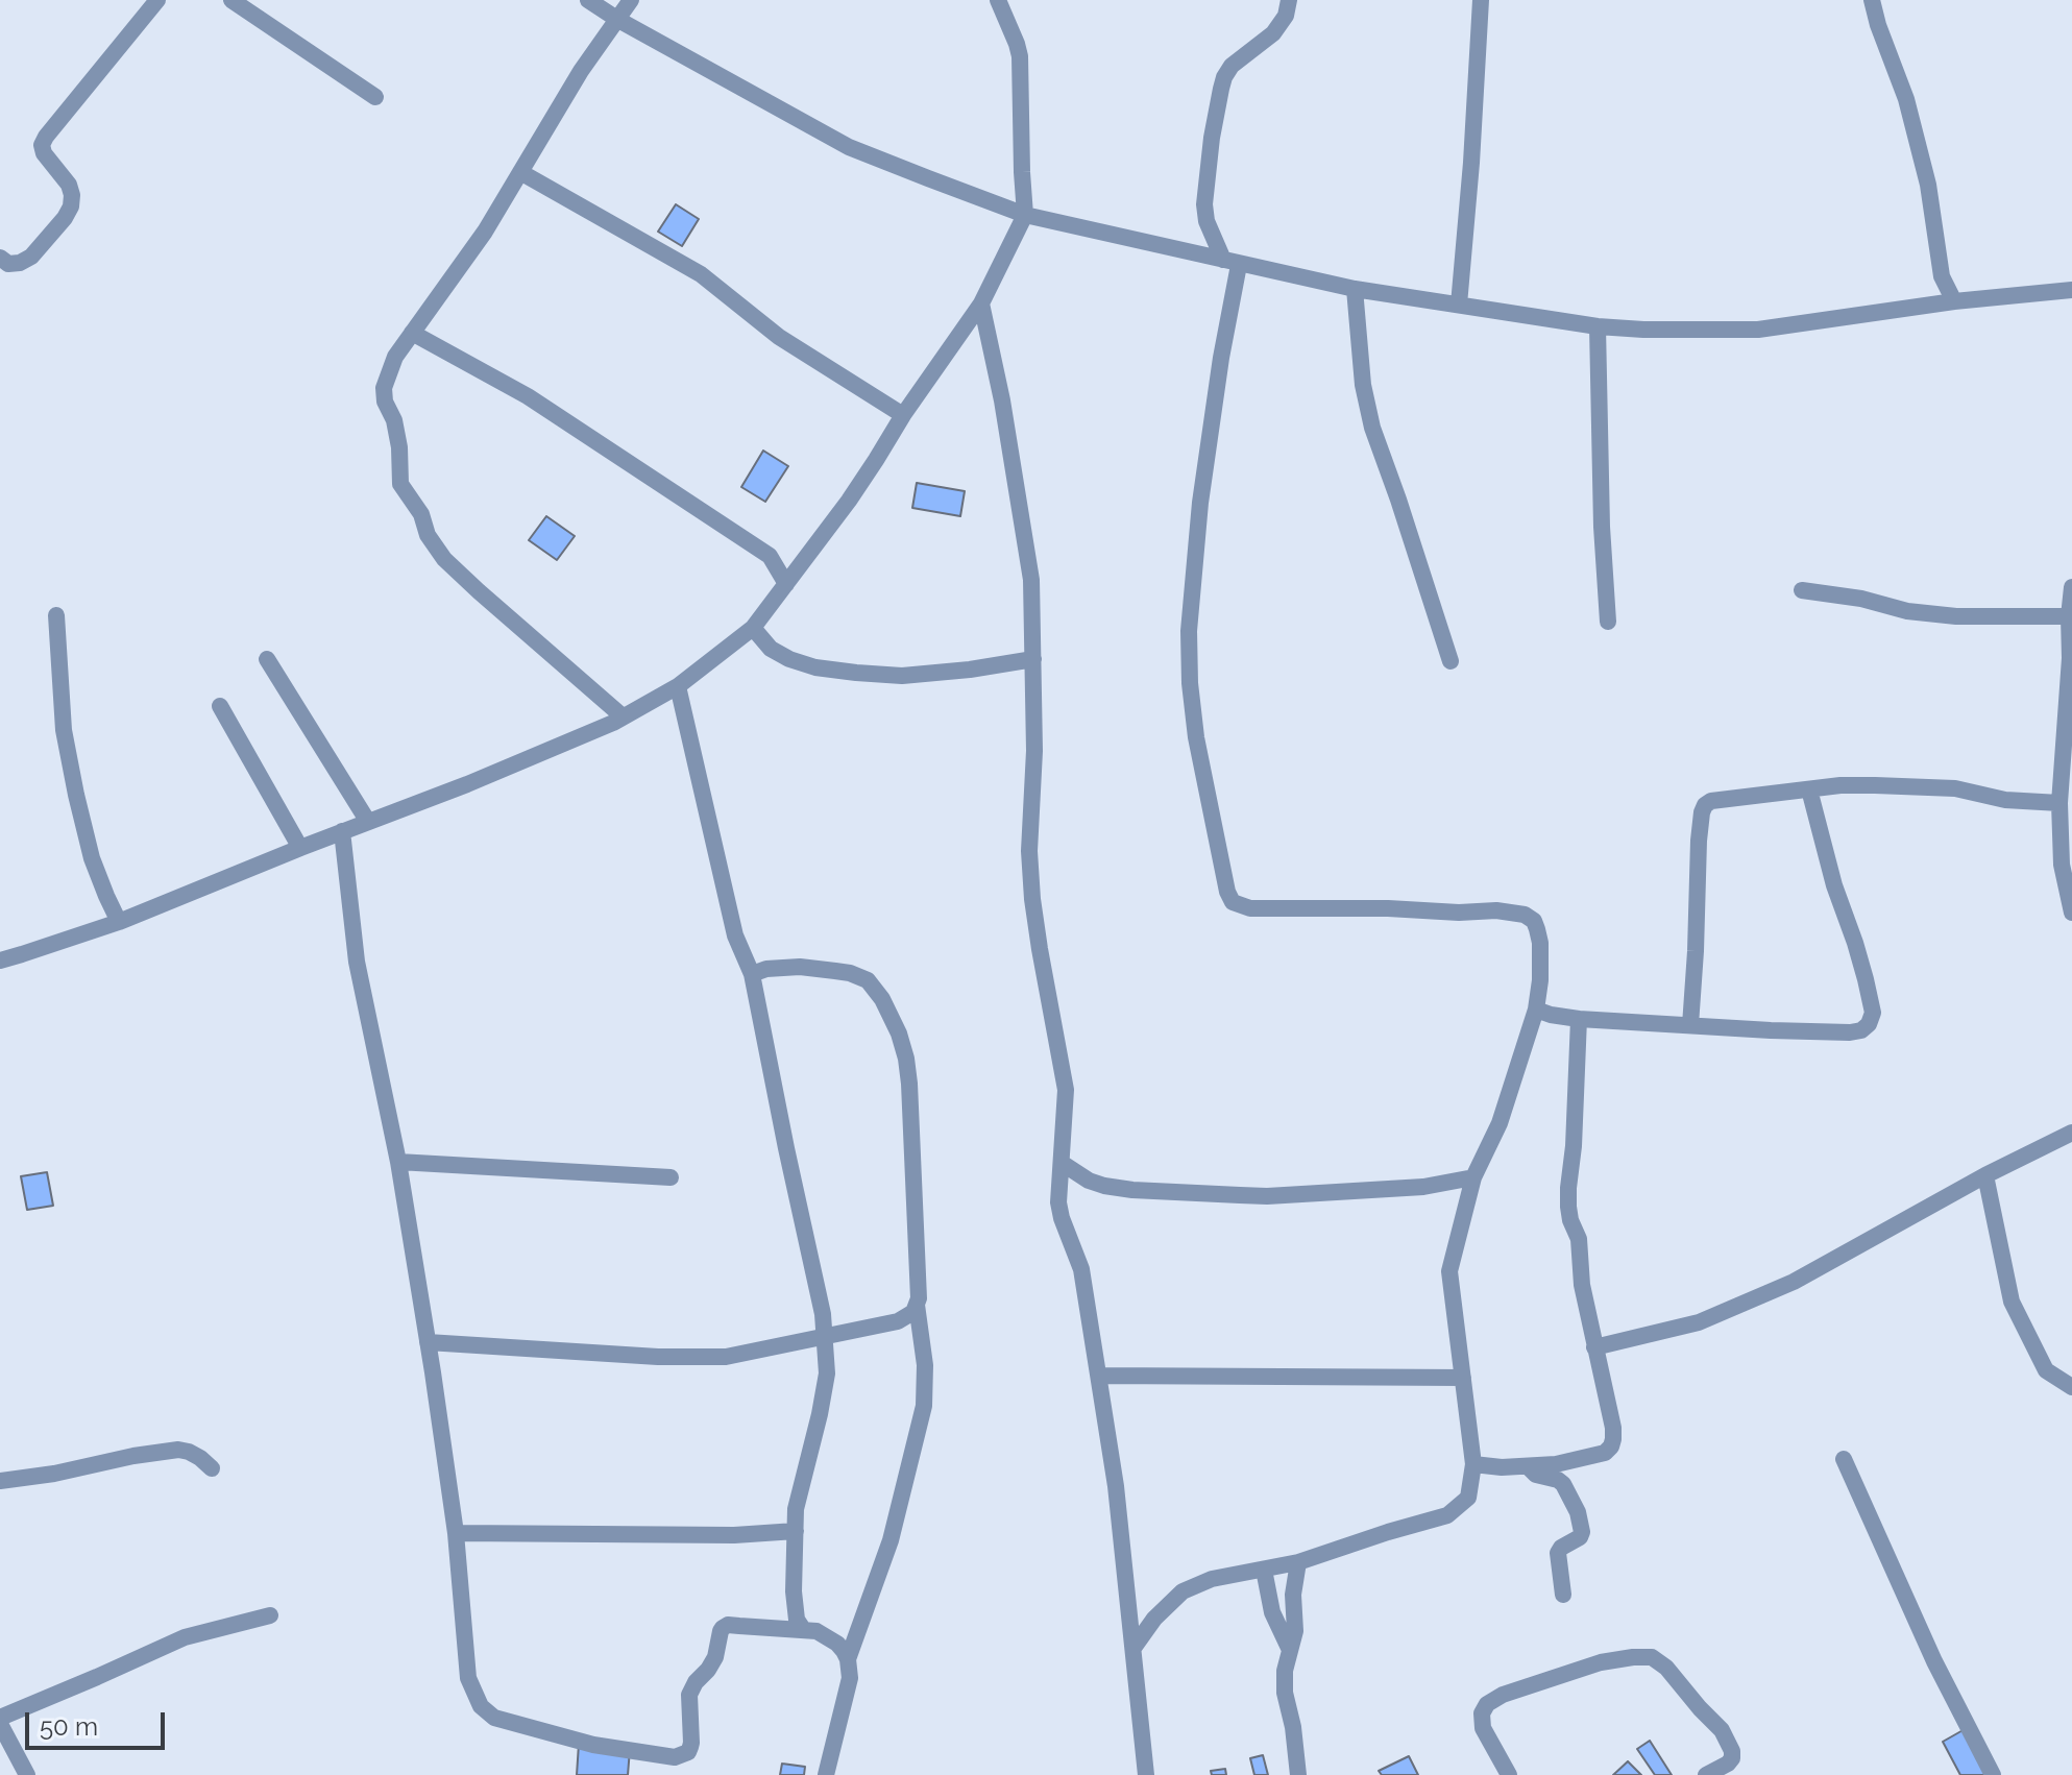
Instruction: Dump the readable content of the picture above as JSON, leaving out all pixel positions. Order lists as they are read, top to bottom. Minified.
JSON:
{"scale_bar":"50 m"}
